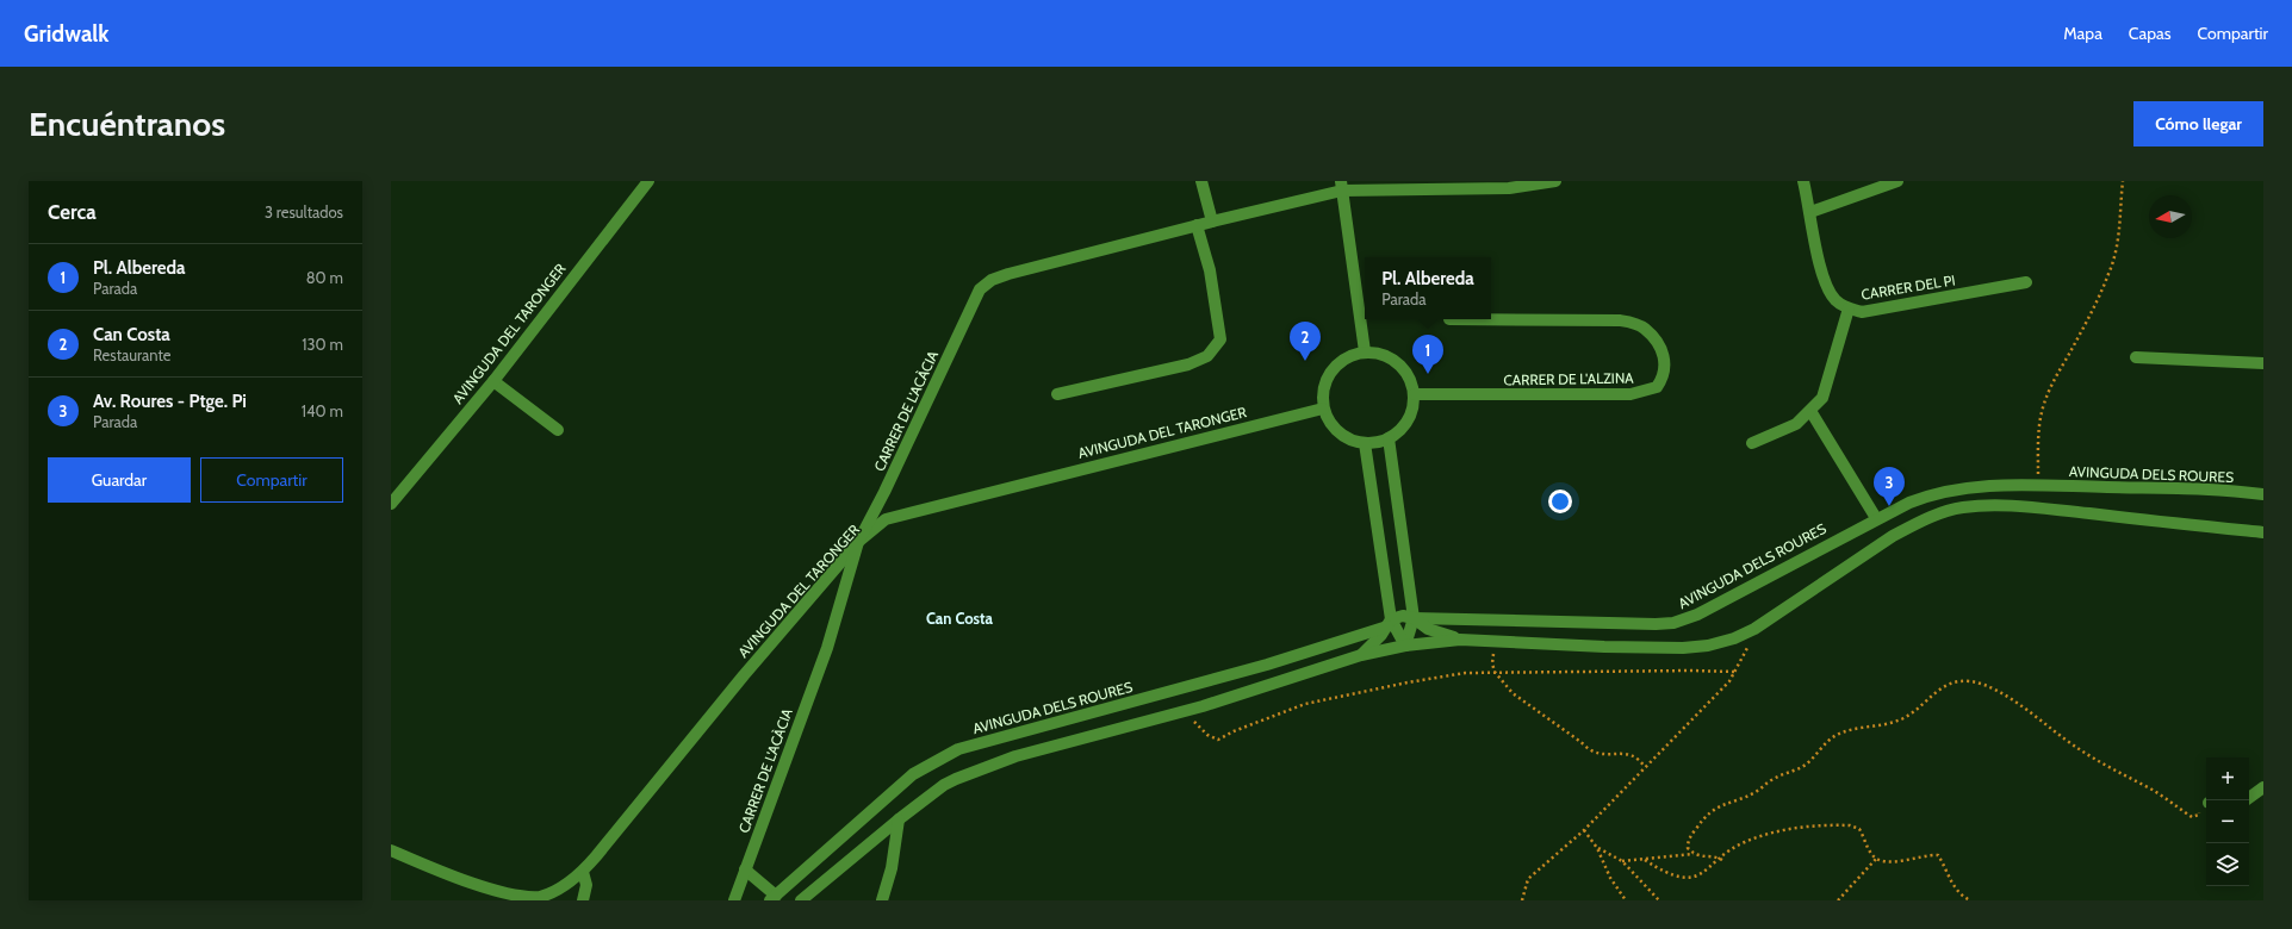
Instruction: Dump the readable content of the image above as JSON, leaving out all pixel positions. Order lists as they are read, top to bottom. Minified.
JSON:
{"streets":{"street":["CARRER DEL PI","AVINGUDA DEL TARONGER","CARRER DE L'ALZINA","CARRER DE L'ACÀCIA","AVINGUDA DELS ROURES"]},"crossings":[["AVINGUDA DEL TARONGER","CARRER DE L'ALZINA"],["AVINGUDA DEL TARONGER","CARRER DE L'ACÀCIA"]],"districts":["Can Costa"],"north":"left","page":{"header":"Gridwalk","nav":["Mapa","Capas","Compartir"],"buttons":["Cómo llegar",["Guardar","Compartir"]],"title":"Encuéntranos","heading":["Cerca","3 resultados"],"list":[{"mark":"1","name":"Pl. Albereda","note":"Parada","value":"80 m"},{"mark":"2","name":"Can Costa","note":"Restaurante","value":"130 m"},{"mark":"3","name":"Av. Roures - Ptge. Pi","note":"Parada","value":"140 m"}],"popup":["Pl. Albereda","Parada"],"pins":["2","1","3"],"map_buttons":["+","−"]}}
